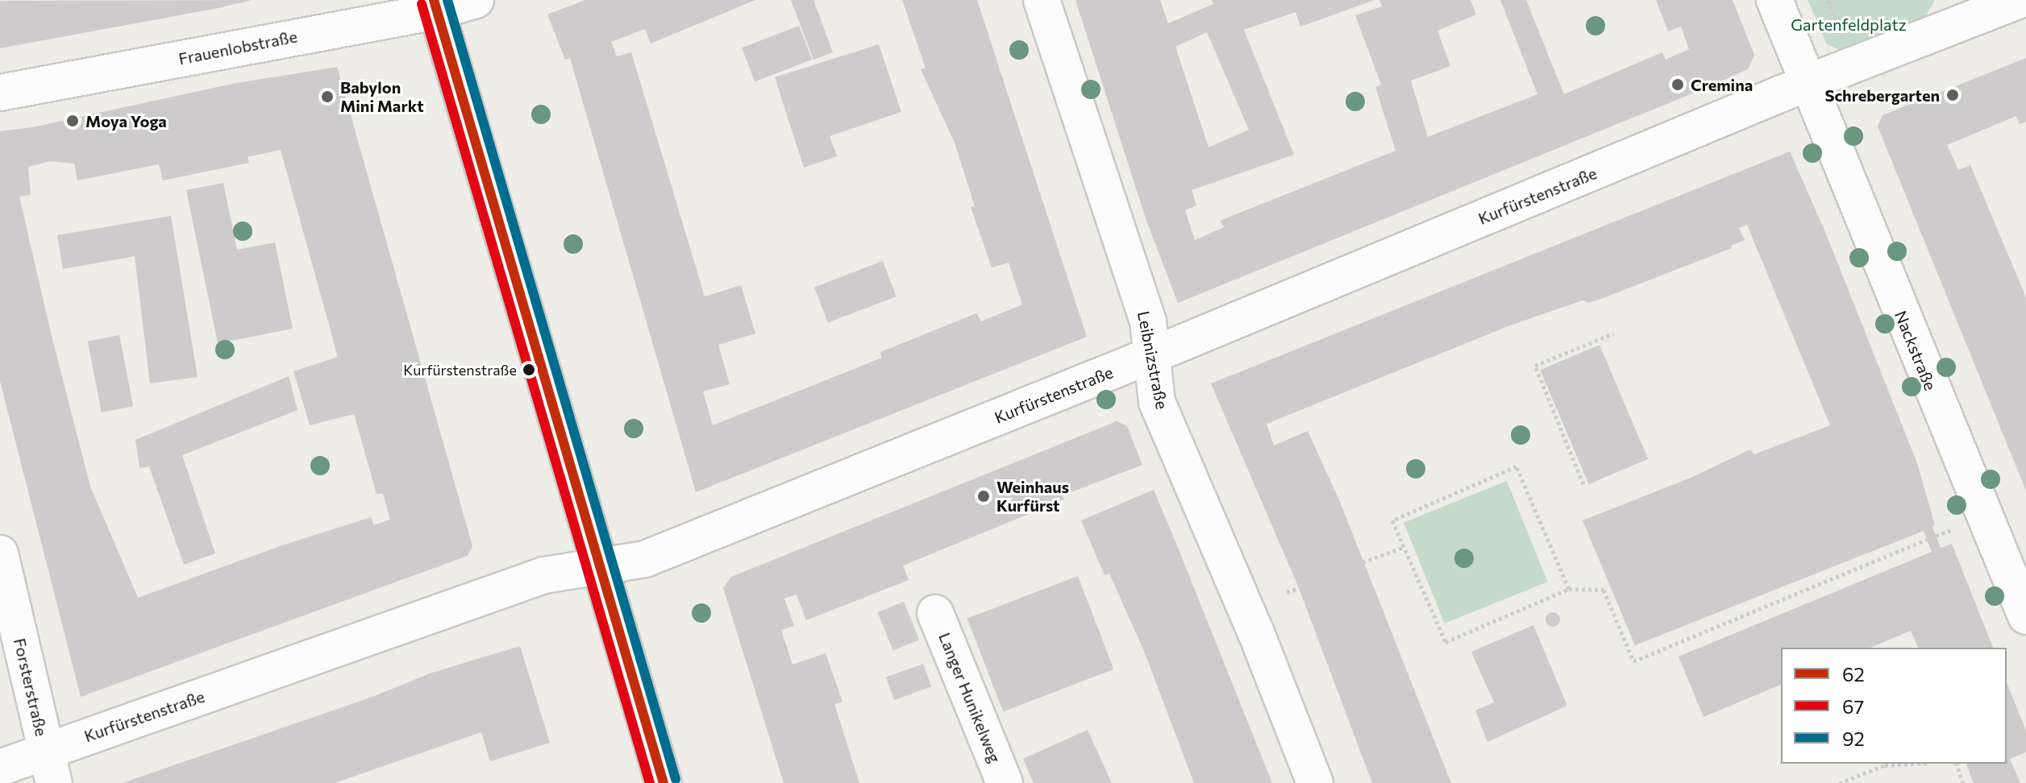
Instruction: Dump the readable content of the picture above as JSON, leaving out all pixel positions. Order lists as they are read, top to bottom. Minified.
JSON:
{"streets":{"street":["Frauenlobstraße","Kurfürstenstraße","Nackstraße","Leibnizstraße","Forsterstraße","Langer Hunikelweg"]},"crossings":[["Kurfürstenstraße","Nackstraße"],["Kurfürstenstraße","Leibnizstraße"],["Kurfürstenstraße","Forsterstraße"]],"parks":["Gartenfeldplatz"],"places":["Cremina","Schrebergarten","Babylon Mini Markt","Moya Yoga","Kurfürstenstraße","Weinhaus Kurfürst"],"lines":["transit line 62","transit line 92","transit line 67"],"legend":["62","67","92"]}
